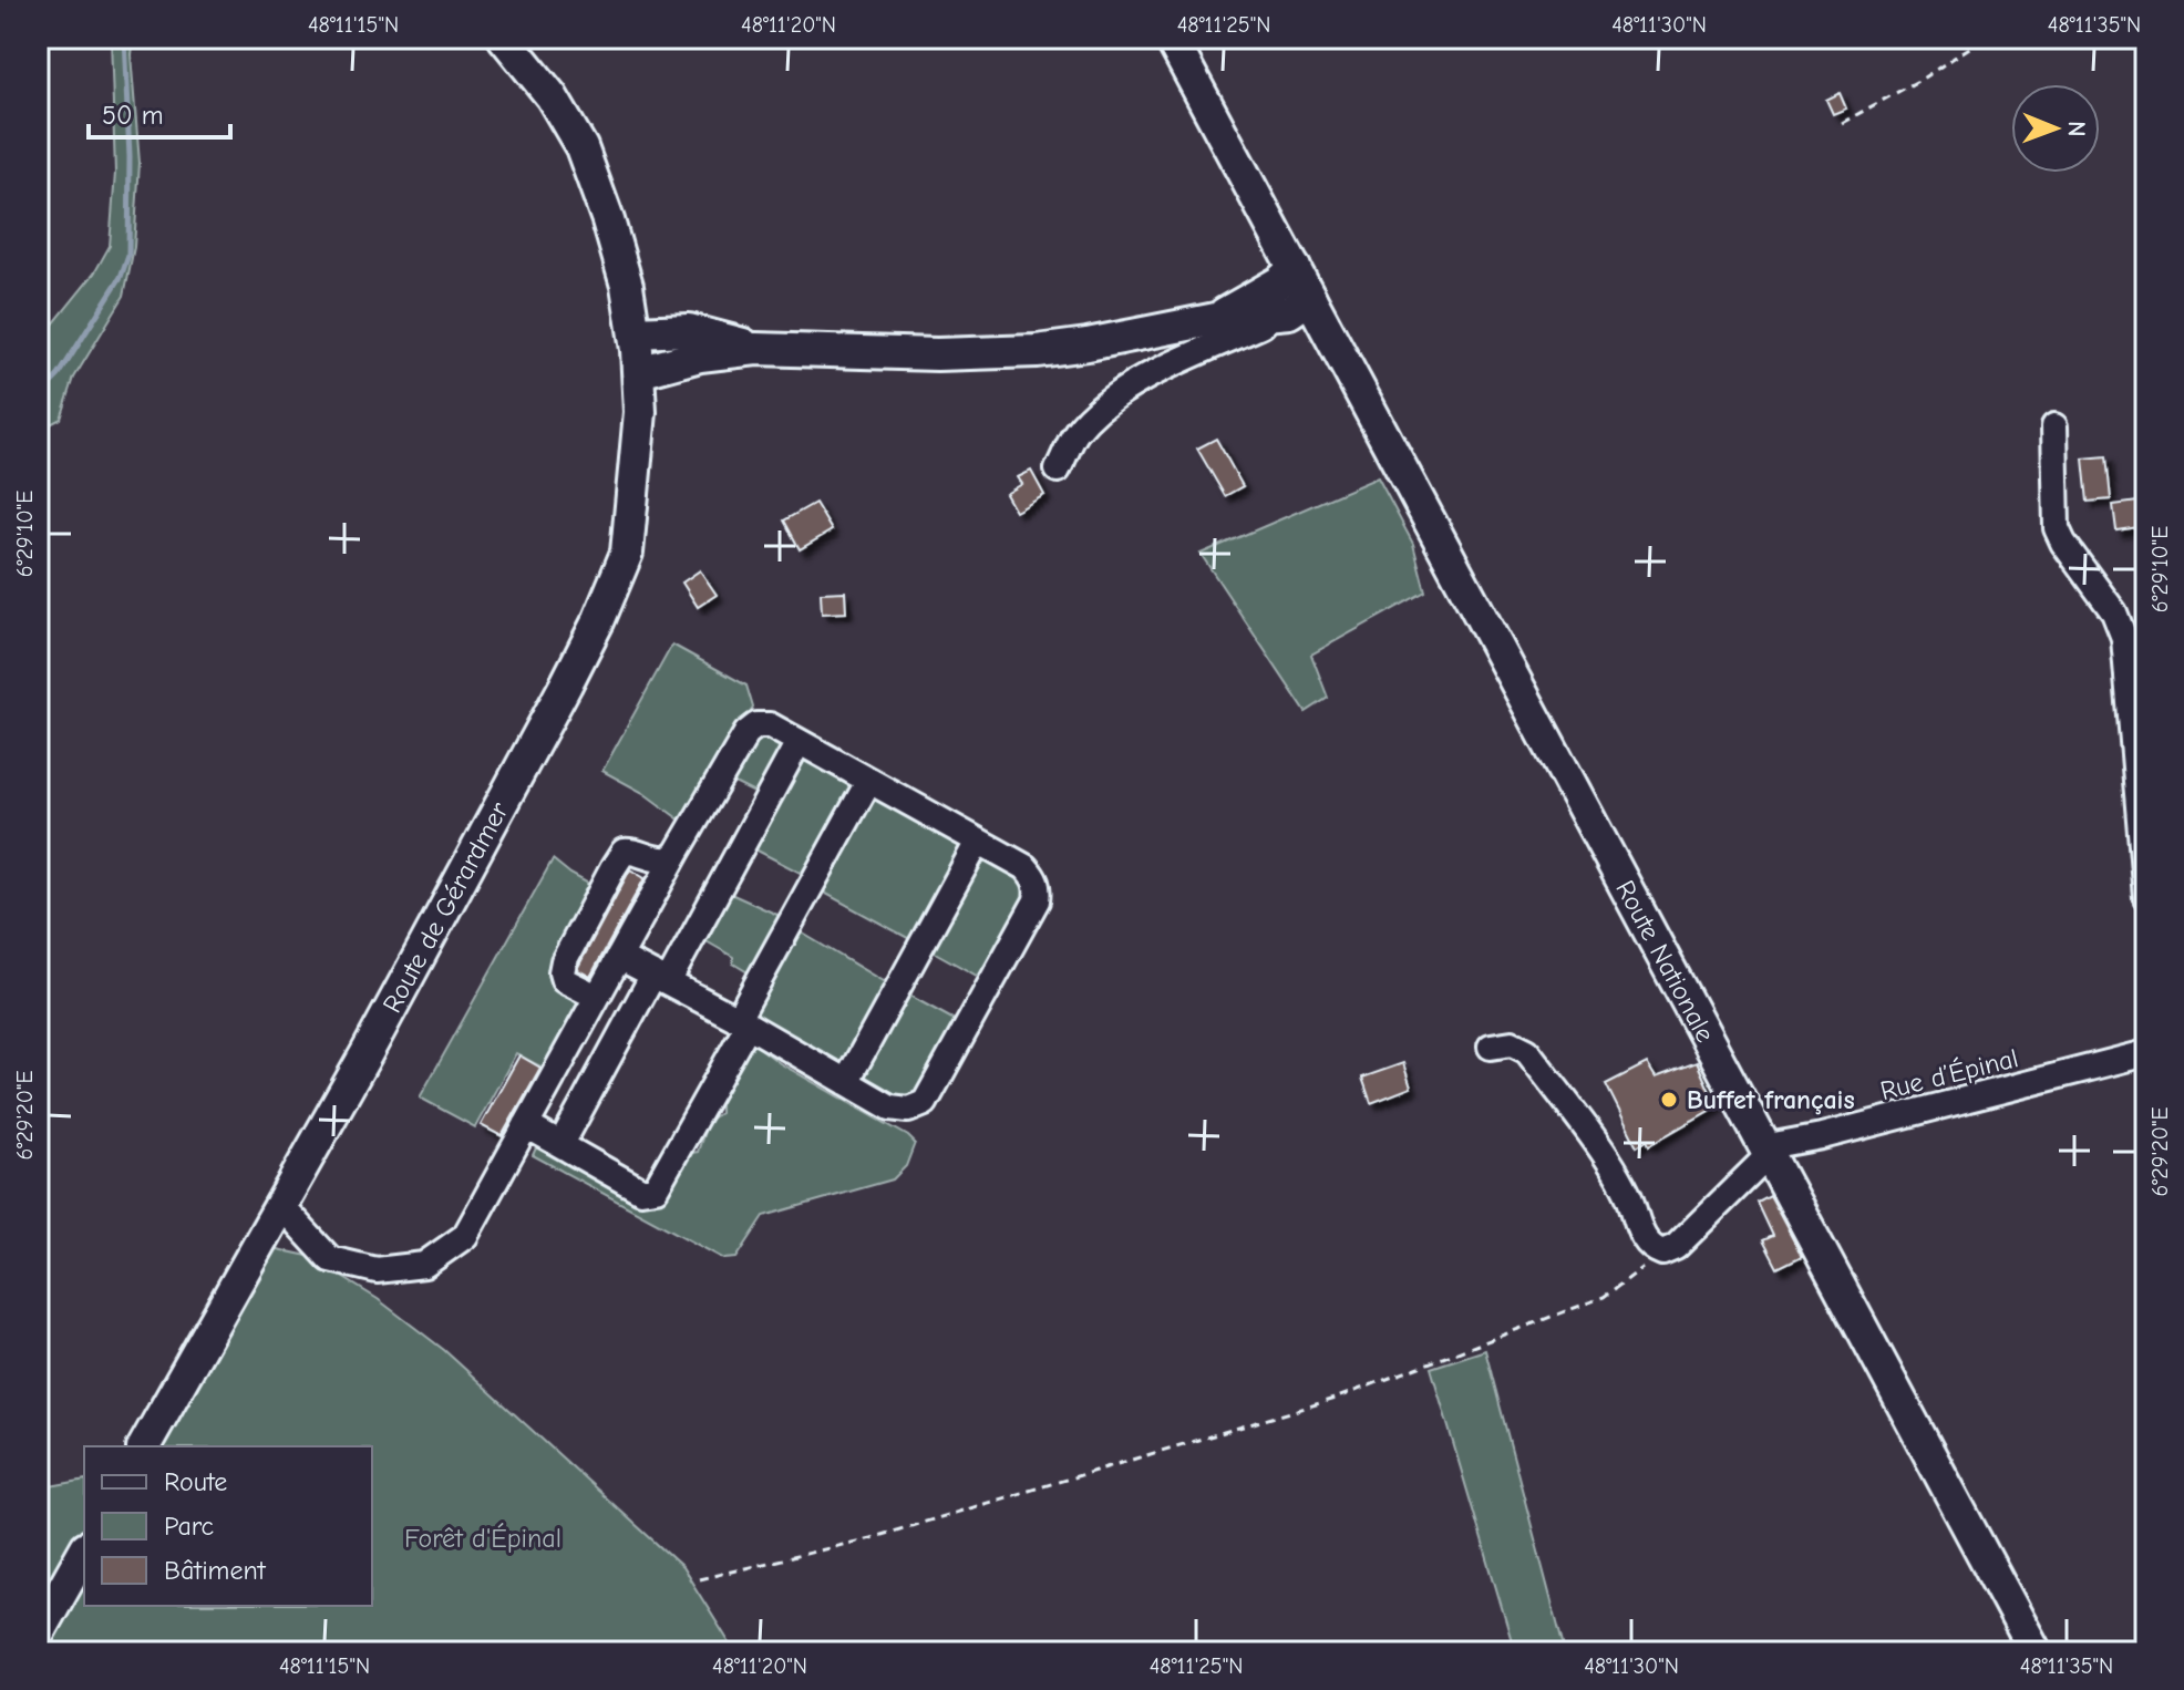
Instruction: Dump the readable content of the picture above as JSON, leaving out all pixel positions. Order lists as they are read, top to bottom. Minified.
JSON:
{"streets":{"main road":["Route de Gérardmer","Route Nationale"],"street":["Rue d’Épinal"]},"crossings":[["Route Nationale","Rue d’Épinal"]],"parks":["Forêt d'Épinal"],"places":["Buffet français"],"legend":["Route","Parc","Bâtiment"],"scale_bar":"50 m","north":"right","coordinates":["48°11'15\"N","48°11'20\"N","48°11'25\"N","48°11'30\"N","48°11'35\"N","6°29'10\"E","6°29'20\"E"]}
